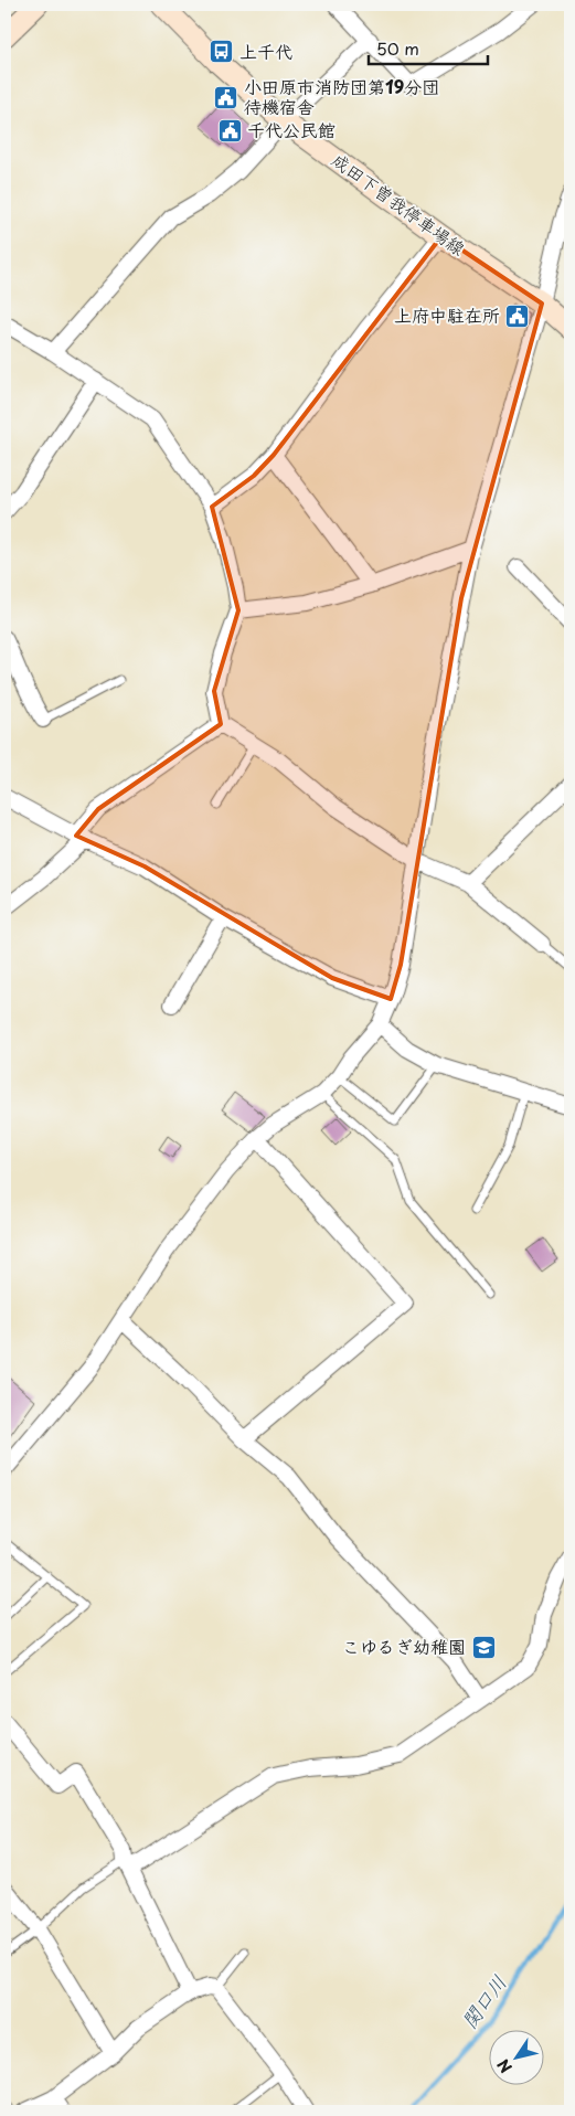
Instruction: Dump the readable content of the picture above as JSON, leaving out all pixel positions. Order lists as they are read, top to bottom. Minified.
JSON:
{"streets":{"main road":["成田下曽我停車場線"]},"water":["関口川"],"places":{"bus stop":["上千代"],"public building":["小田原市消防団第19分団 待機宿舎","千代公民館","上府中駐在所"],"school or university":["こゆるぎ幼稚園"]},"scale_bar":"50 m","north":"bottom left"}
